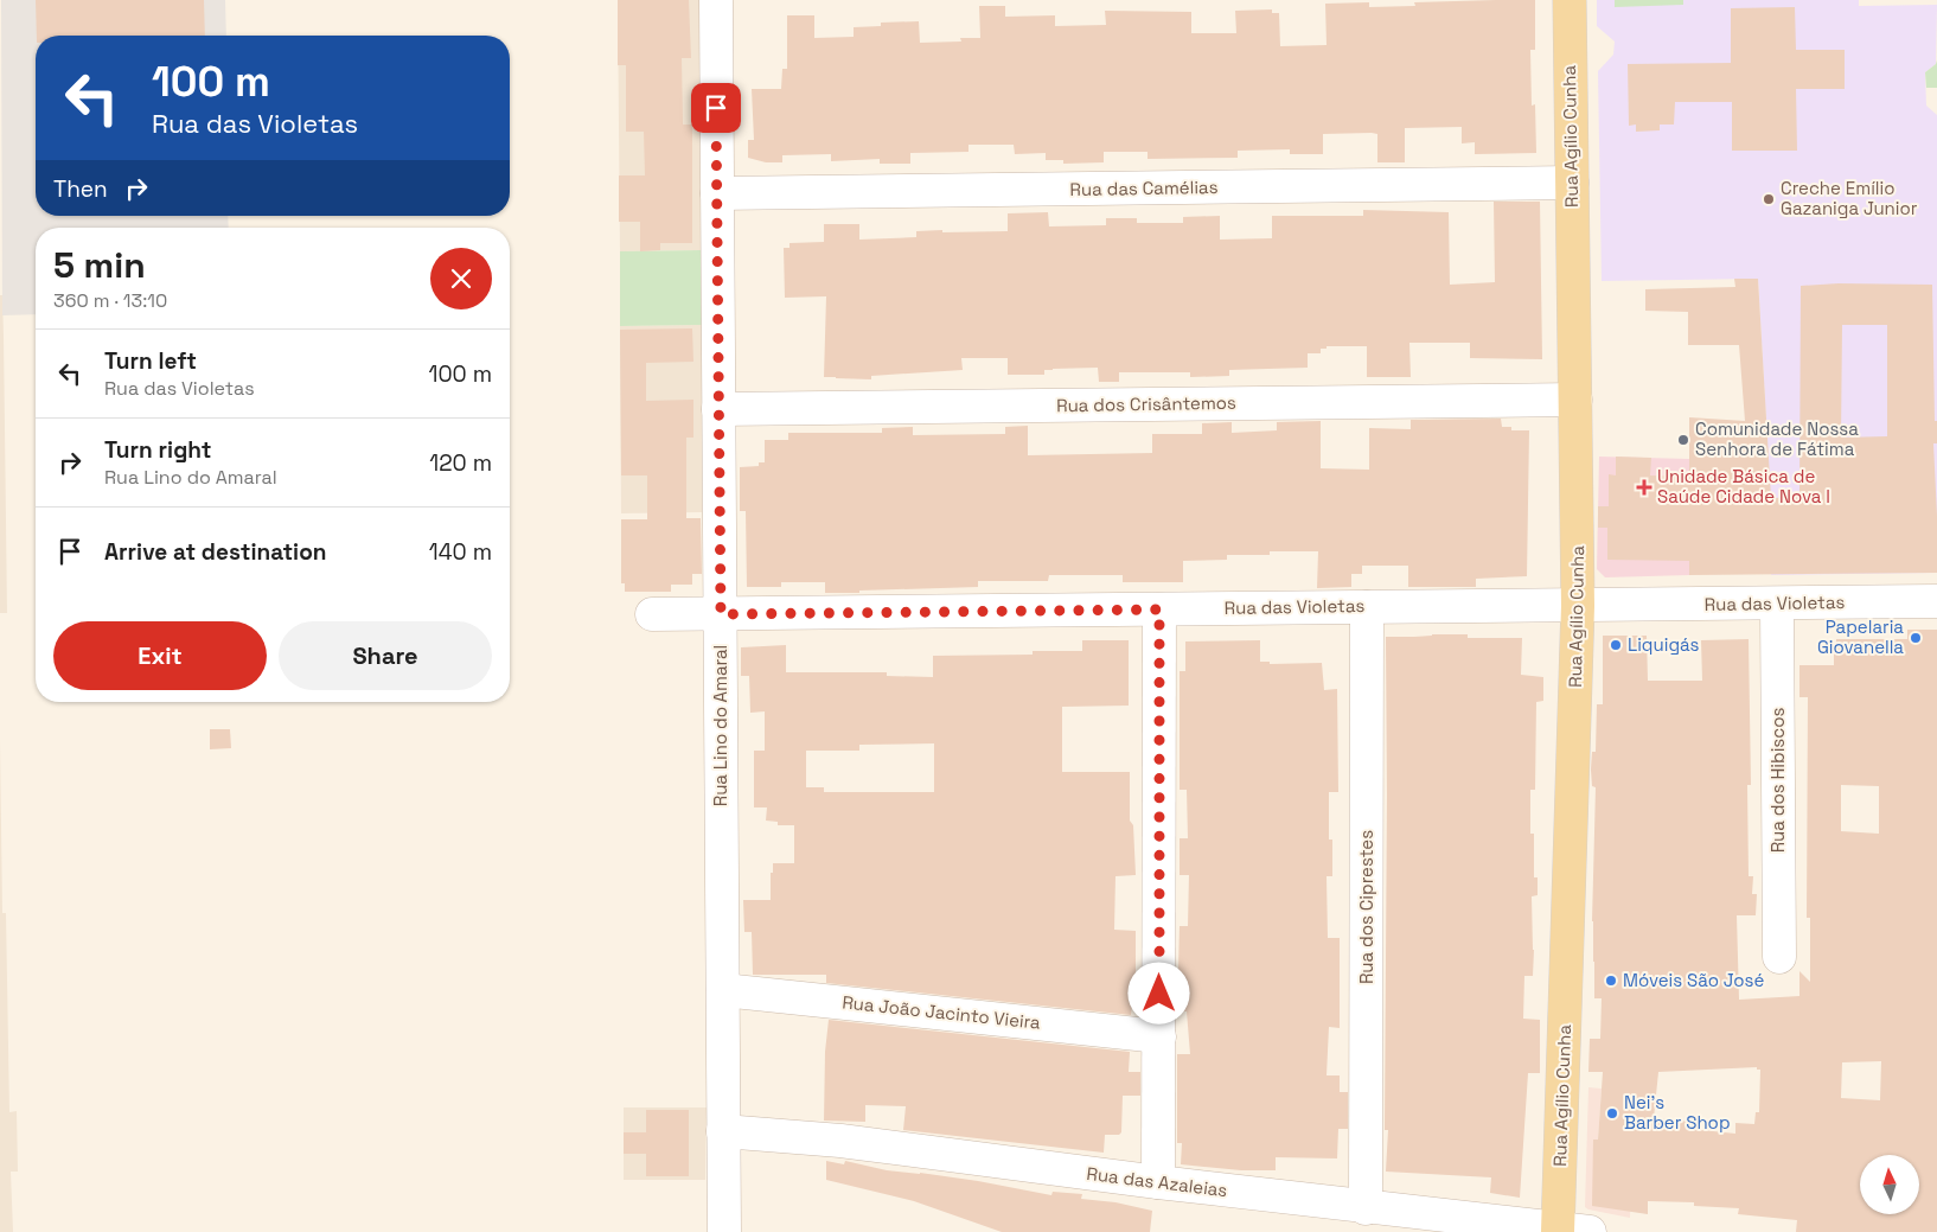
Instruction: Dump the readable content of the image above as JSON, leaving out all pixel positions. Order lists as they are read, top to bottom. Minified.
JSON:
{"streets":{"main road":["Rua Agílio Cunha"],"street":["Rua das Camélias","Rua dos Crisântemos","Rua das Violetas","Rua Lino do Amaral","Rua dos Hibiscos","Rua dos Ciprestes","Rua João Jacinto Vieira","Rua das Azaleias"]},"crossings":[["Rua Agílio Cunha","Rua das Camélias"],["Rua Agílio Cunha","Rua dos Crisântemos"],["Rua Agílio Cunha","Rua das Violetas"],["Rua Agílio Cunha","Rua das Azaleias"],["Rua das Camélias","Rua Lino do Amaral"],["Rua dos Crisântemos","Rua Lino do Amaral"],["Rua das Violetas","Rua Lino do Amaral"],["Rua das Violetas","Rua dos Hibiscos"],["Rua das Violetas","Rua dos Ciprestes"],["Rua Lino do Amaral","Rua João Jacinto Vieira"],["Rua Lino do Amaral","Rua das Azaleias"],["Rua dos Ciprestes","Rua das Azaleias"]],"places":{"other":["Creche Emílio Gazaniga Junior","Comunidade Nossa Senhora de Fátima","Papelaria Giovanella","Liquigás","Móveis São José","Nei's Barber Shop"],"health":["Unidade Básica de Saúde Cidade Nova I"]},"north":"top","page":{"turn":["100 m","Rua das Violetas"],"then":"Then","heading":["5 min","360 m · 13:10"],"list":[{"name":"Turn left","note":"Rua das Violetas","value":"100 m"},{"name":"Turn right","note":"Rua Lino do Amaral","value":"120 m"},{"name":"Arrive at destination","value":"140 m"}],"buttons":["Exit","Share"]}}
